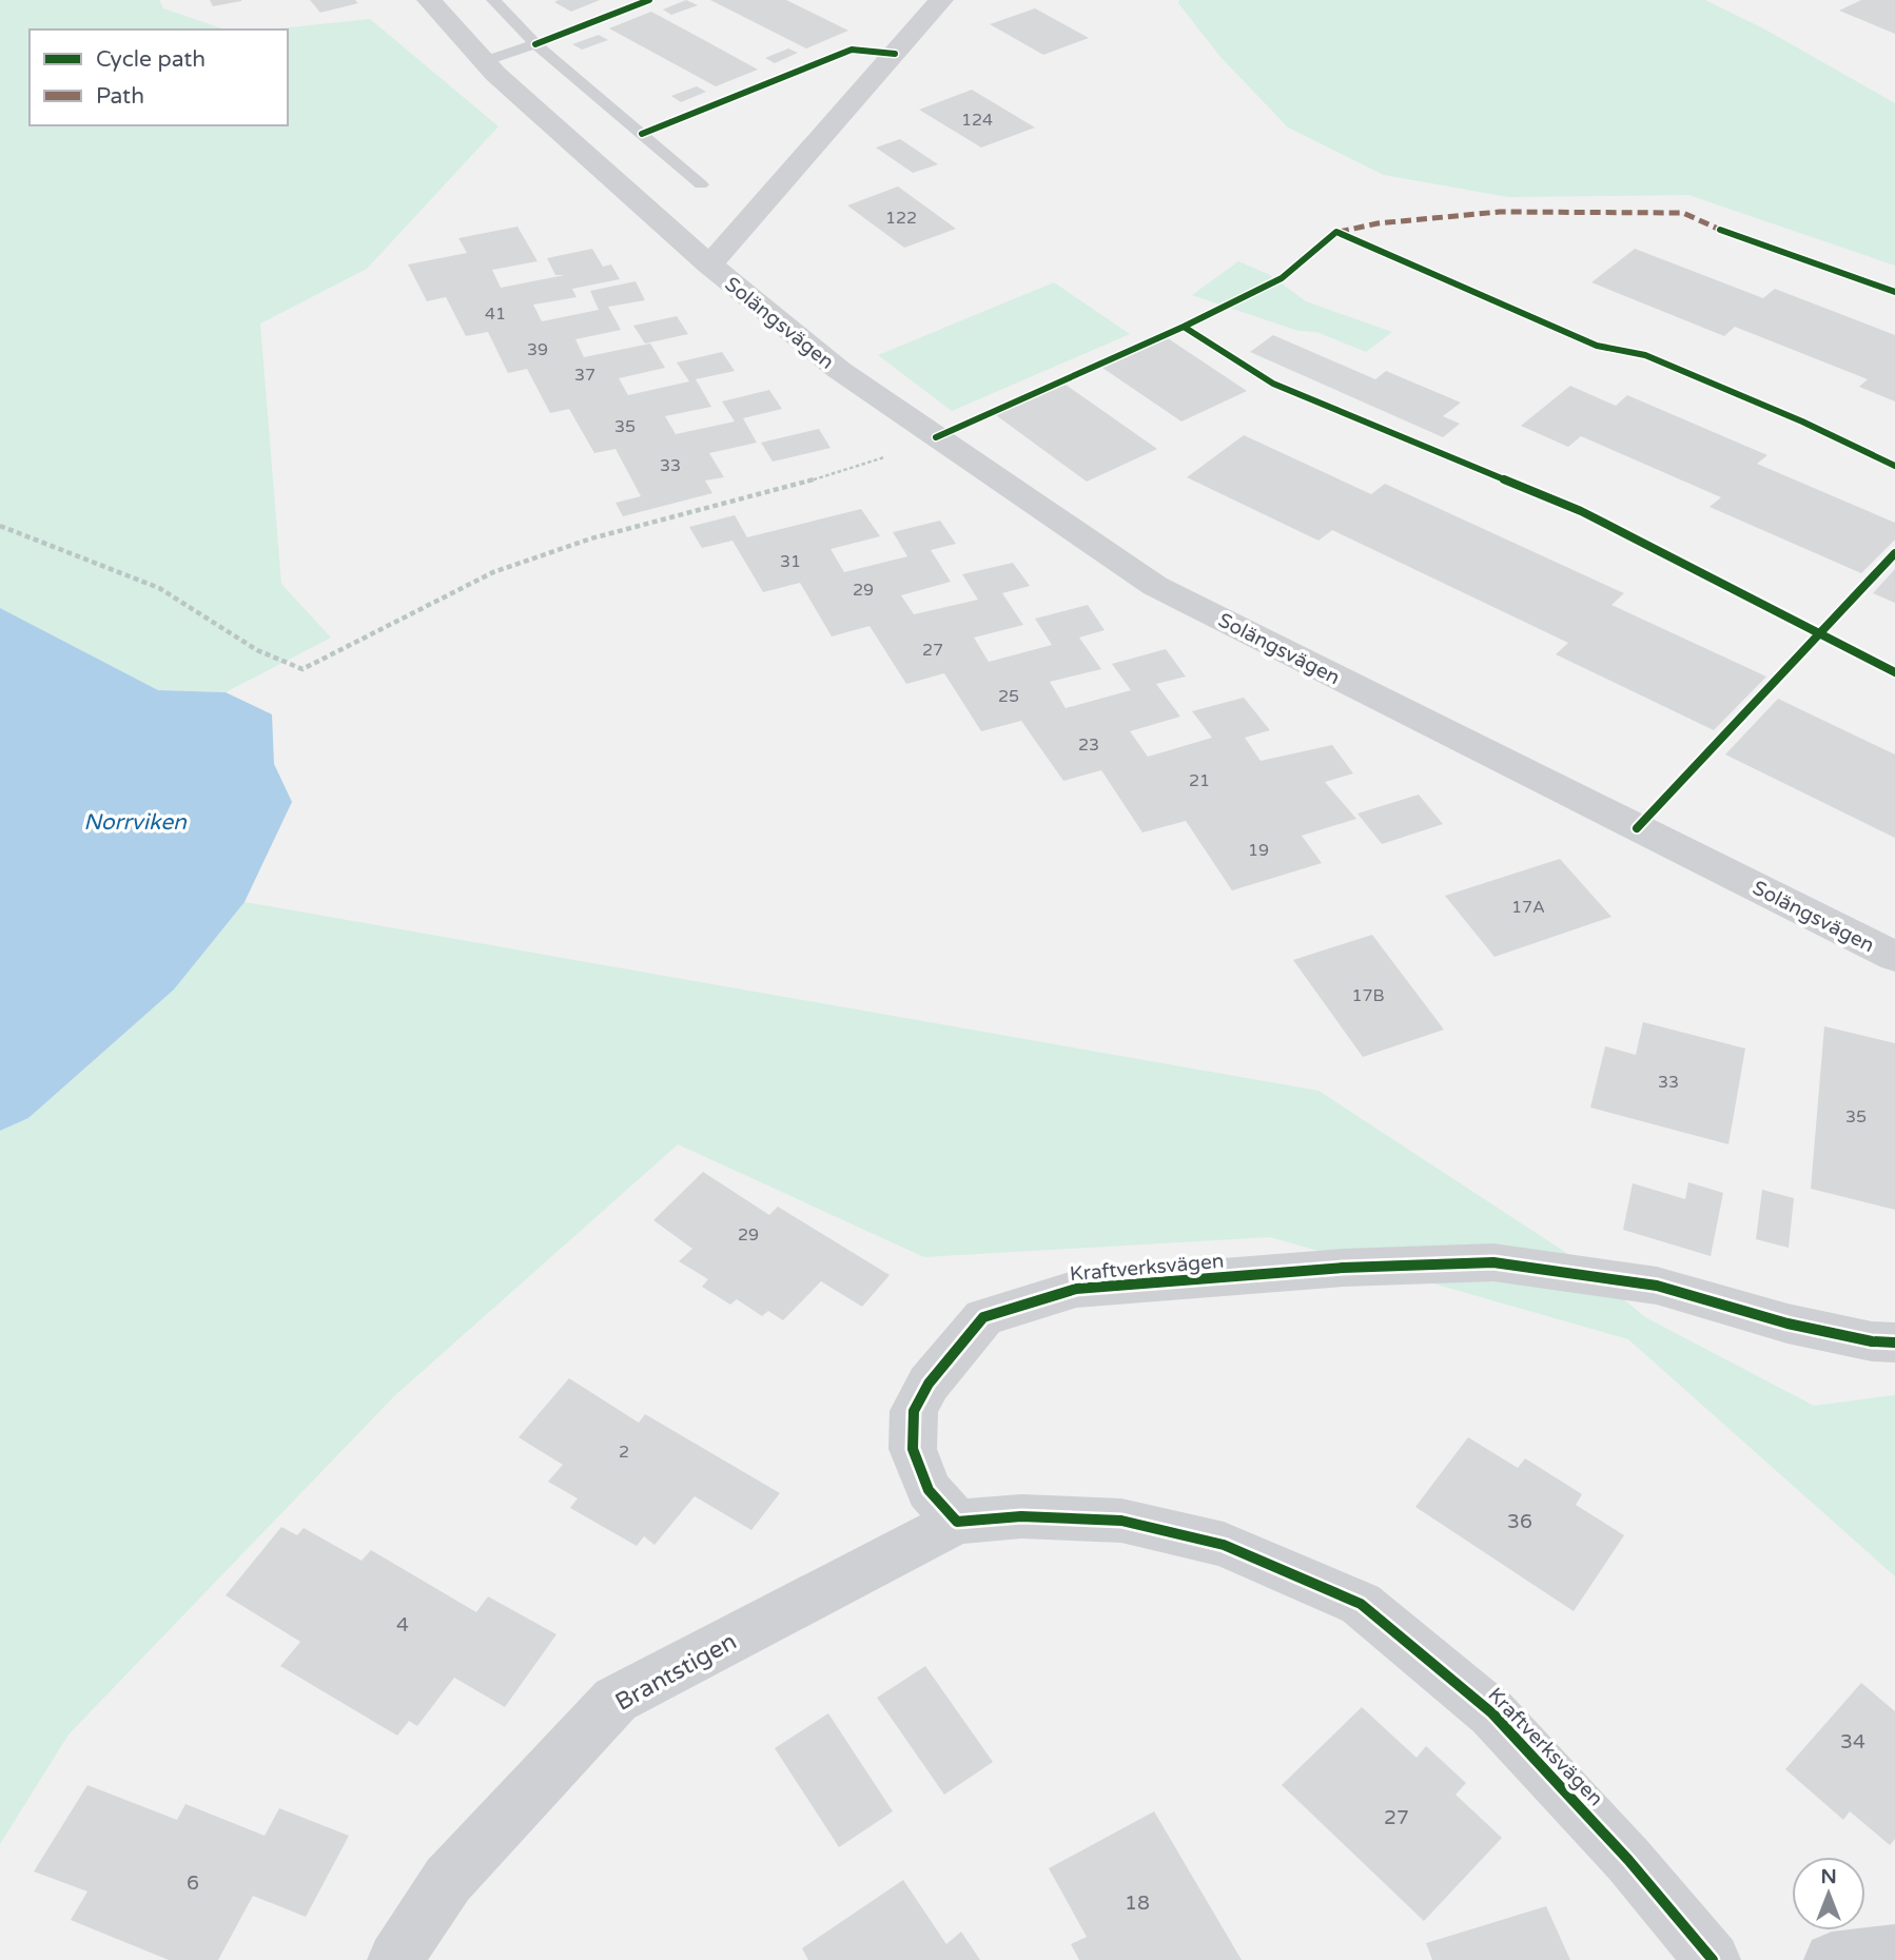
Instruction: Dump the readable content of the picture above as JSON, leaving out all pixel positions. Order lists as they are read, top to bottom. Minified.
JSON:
{"streets":{"street":["Solängsvägen","Kraftverksvägen","Brantstigen"]},"crossings":[["Kraftverksvägen","Brantstigen"]],"water":["Norrviken"],"house_numbers":["124","122","41","39","37","35","33","31","29","27","25","23","21","19","17A","17B","33","35","29","2","36","4","34","27","6","18"],"legend":["Cycle path","Path"],"north":"top"}
